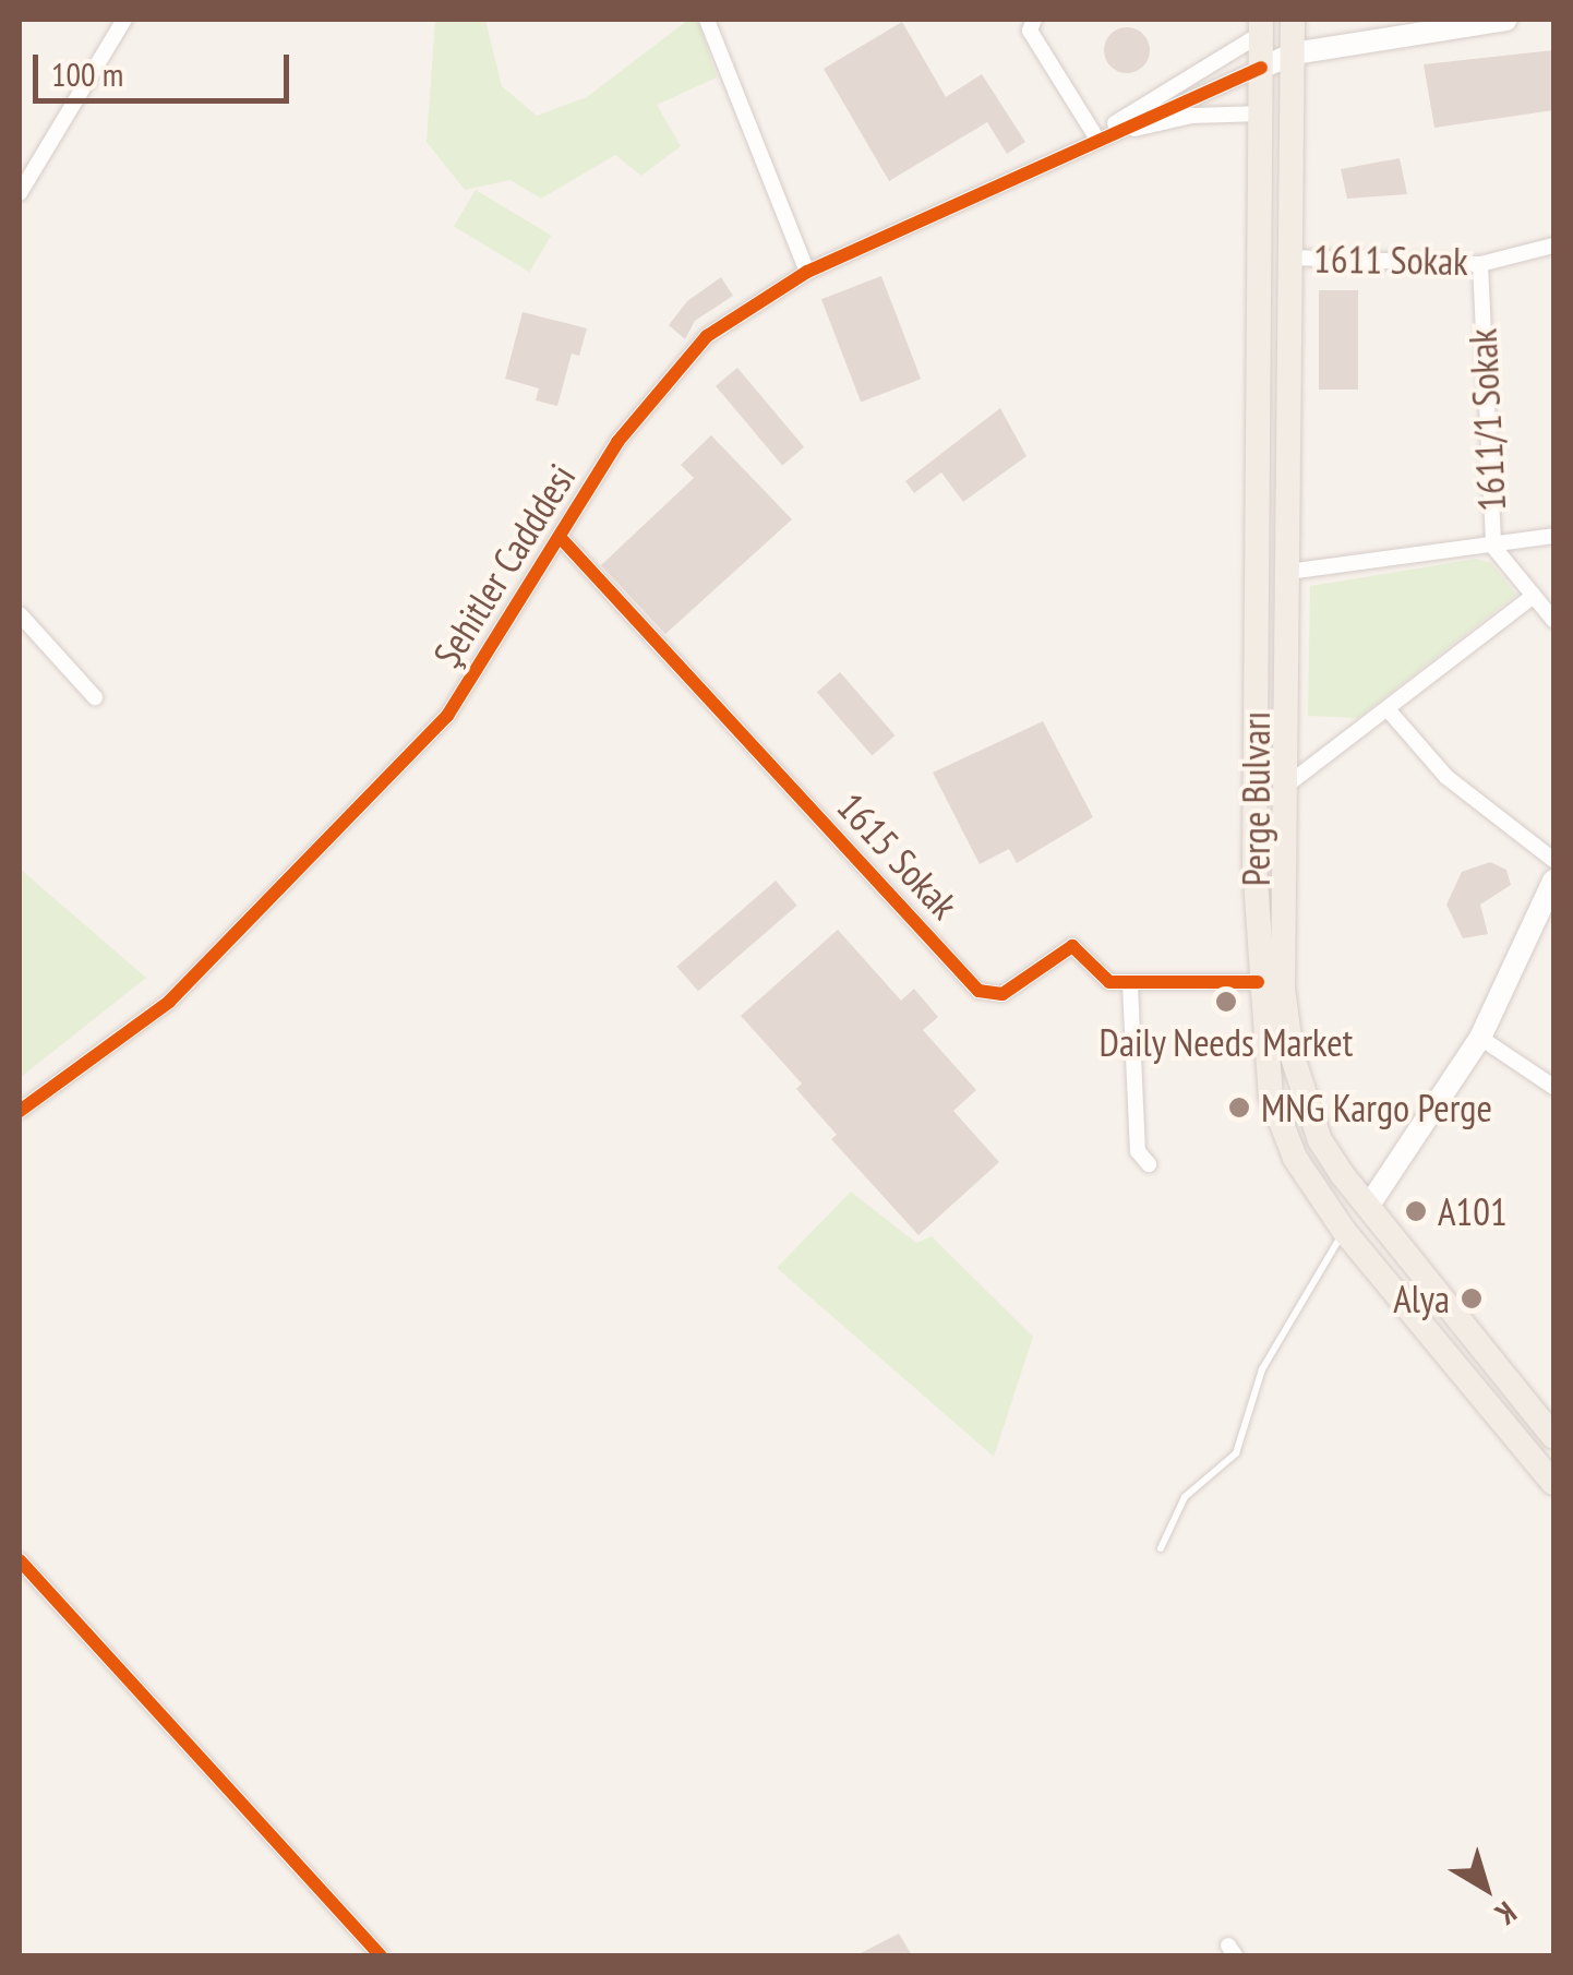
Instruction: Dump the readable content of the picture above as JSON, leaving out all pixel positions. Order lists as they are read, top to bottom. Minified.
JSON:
{"streets":{"main road":["Perge Bulvarı"],"street":["1611 Sokak","1611/1 Sokak","Şehitler Cadddesi","1615 Sokak"]},"crossings":[["1611 Sokak","1611/1 Sokak"],["1611 Sokak","Perge Bulvarı"],["Şehitler Cadddesi","1615 Sokak"]],"places":["Daily Needs Market","MNG Kargo Perge","A101","Alya"],"scale_bar":"100 m","north":"bottom right"}
